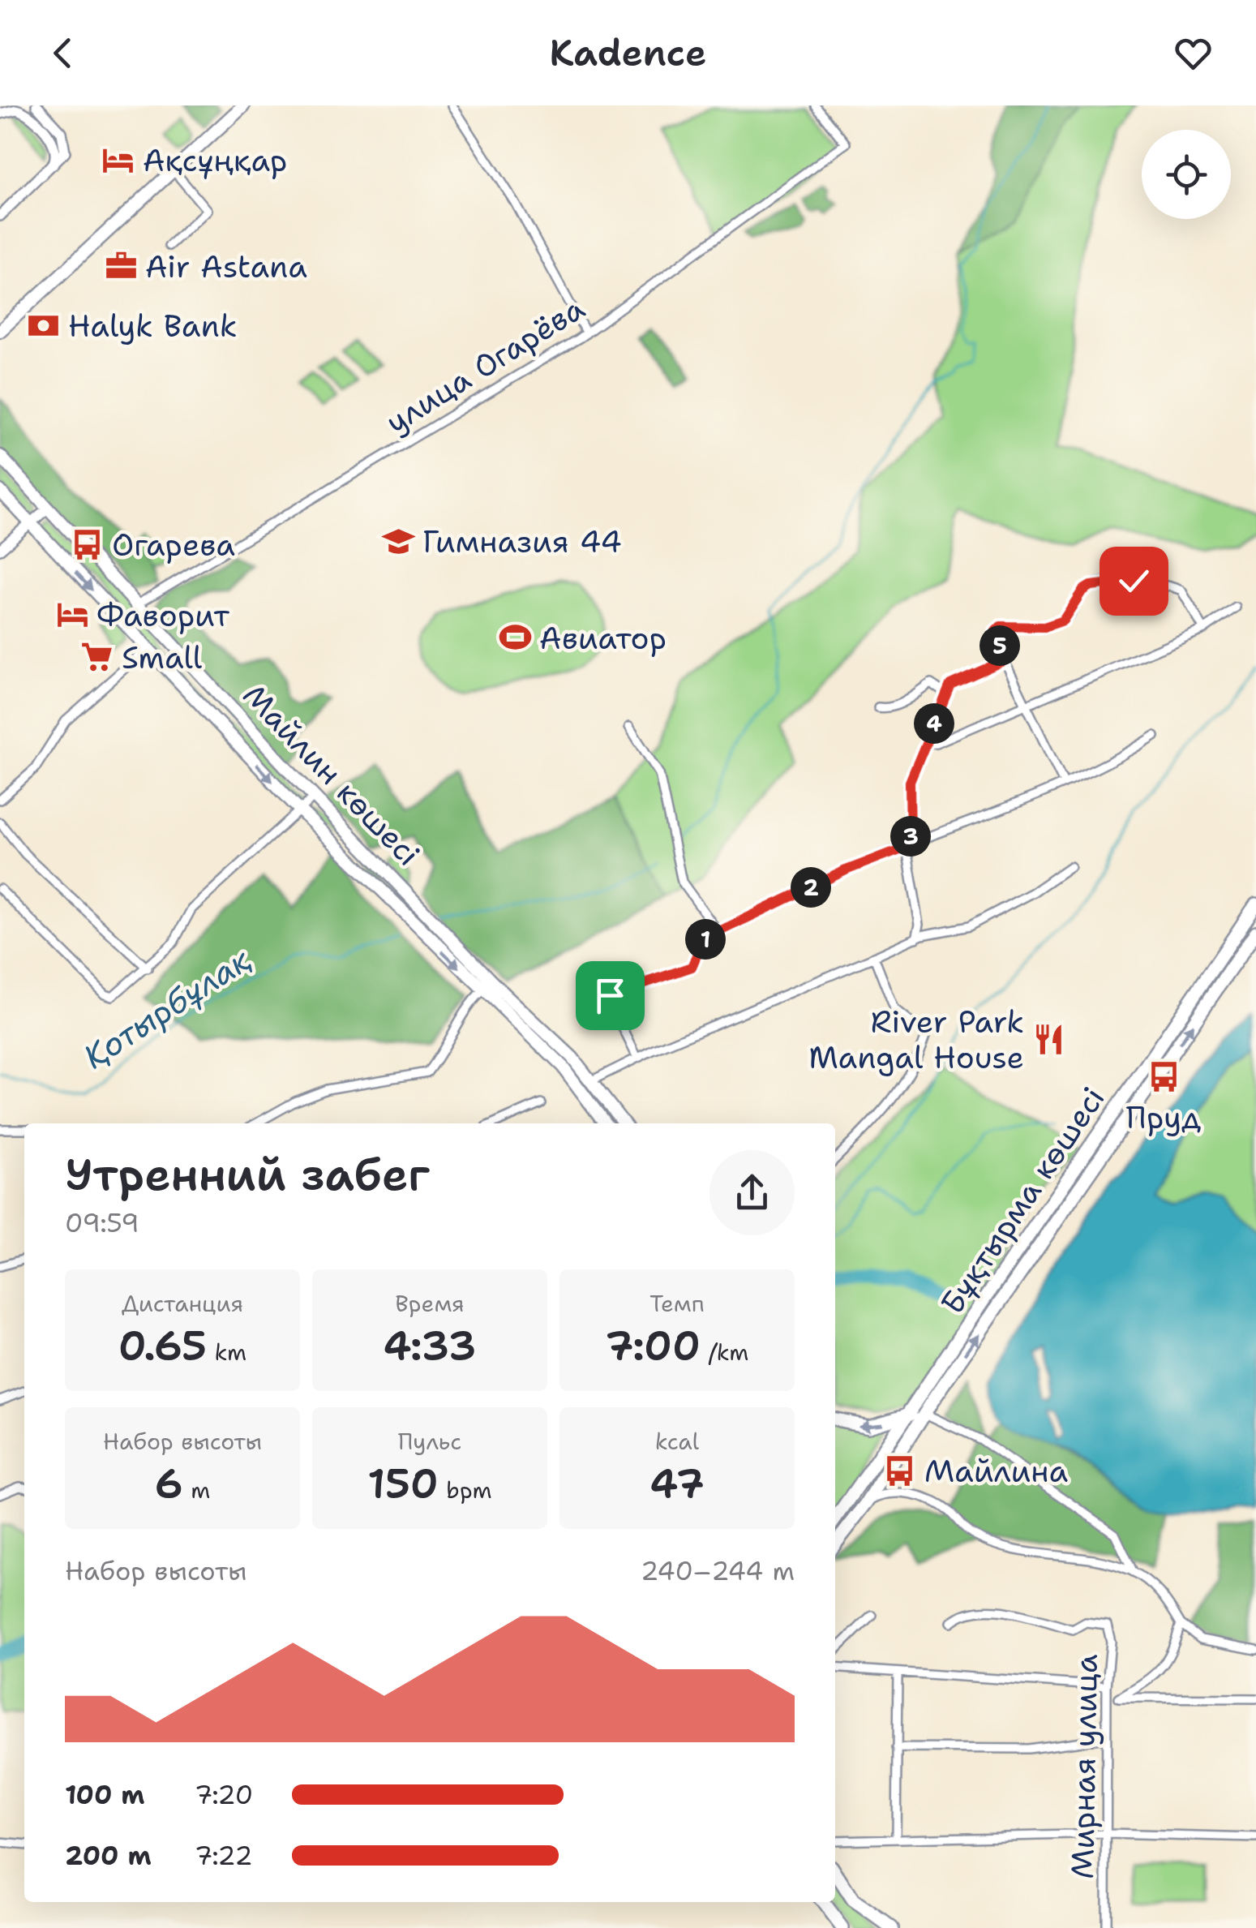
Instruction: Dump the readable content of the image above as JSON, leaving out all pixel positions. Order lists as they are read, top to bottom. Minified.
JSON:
{"streets":{"main road":["Майлин көшесі","Бұқтырма көшесі"],"street":["улица Огарёва","Мирная улица"]},"crossings":[["улица Огарёва","Майлин көшесі"]],"water":["Қотырбұлақ"],"places":{"hotel":["Ақсұңқар","Фаворит"],"office":["Air Astana"],"bank":["Halyk Bank"],"school or university":["Гимназия 44"],"bus stop":["Огарева","Пруд","Майлина"],"sports":["Авиатор"],"supermarket":["Small"],"restaurant":["River Park Mangal House"]},"page":{"header":"Kadence","pins":["5","4","3","2","1"],"heading":["Утренний забег","09:59"],"stats":[["Дистанция","0.65 km"],["Время","4:33"],["Темп","7:00 /km"],["Набор высоты","6 m"],["Пульс","150 bpm"],["kcal","47"]],"chart":["Набор высоты","240–244 m"],"list":[{"name":"100 m","note":"7:20"},{"name":"200 m","note":"7:22"}]}}
